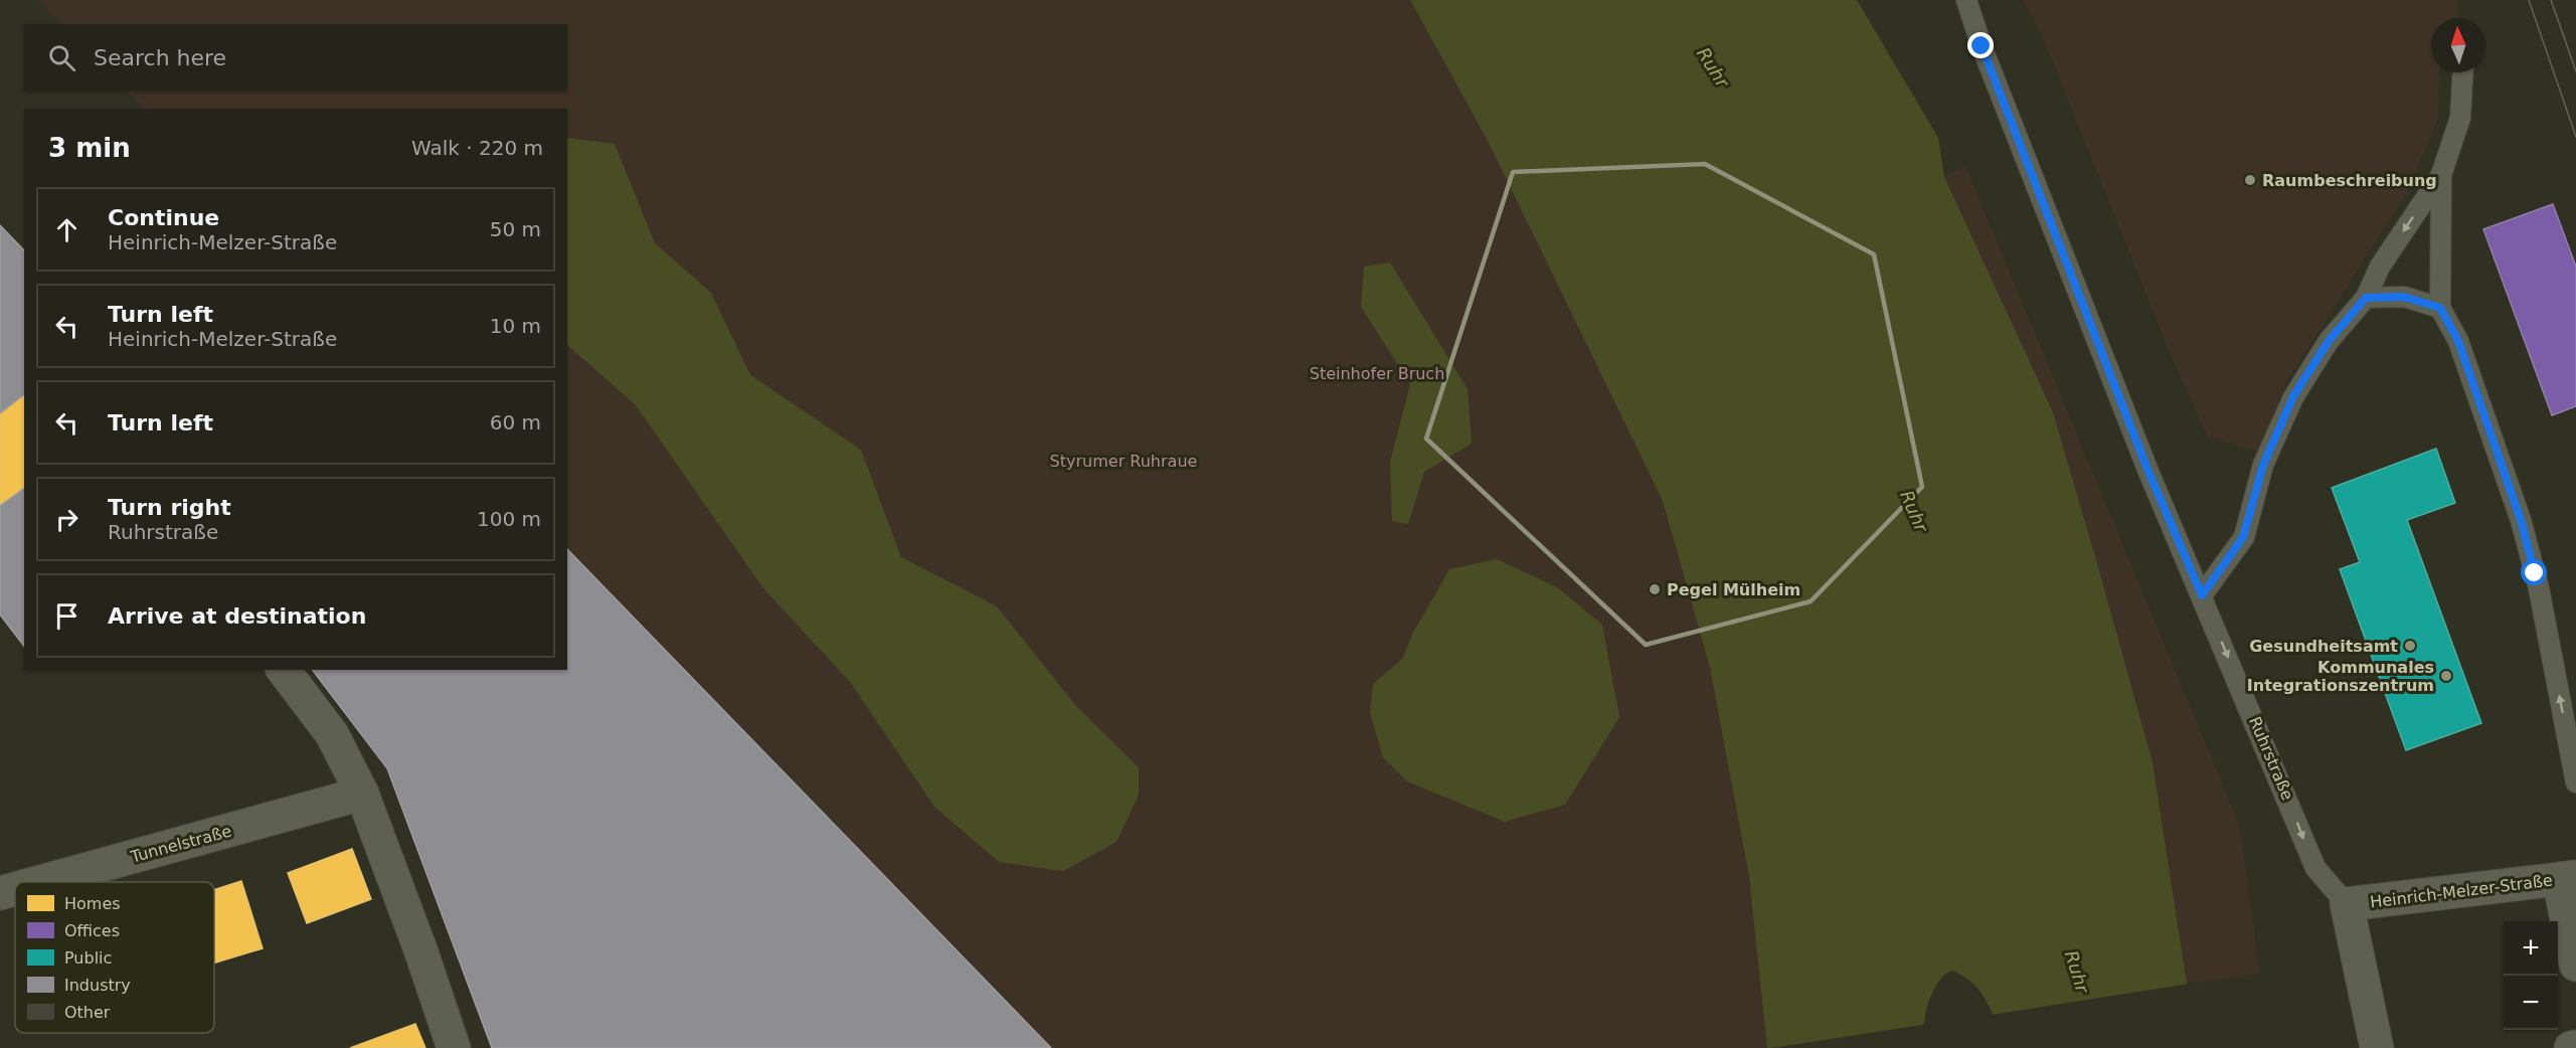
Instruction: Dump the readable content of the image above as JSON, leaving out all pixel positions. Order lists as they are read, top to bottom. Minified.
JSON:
{"streets":{"street":["Tunnelstraße","Heinrich-Melzer-Straße"],"lane":["Ruhrstraße"]},"crossings":[["Ruhrstraße","Heinrich-Melzer-Straße"]],"water":["Ruhr"],"parks":["Steinhofer Bruch","Styrumer Ruhraue"],"places":["Raumbeschreibung","Pegel Mülheim","Gesundheitsamt","Kommunales Integrationszentrum"],"legend":["Homes","Offices","Public","Industry","Other"],"north":"top","page":{"search":"Search here","heading":["3 min","Walk · 220 m"],"list":[["Continue","Heinrich-Melzer-Straße","50 m"],["Turn left","Heinrich-Melzer-Straße","10 m"],["Turn left","60 m"],["Turn right","Ruhrstraße","100 m"],"Arrive at destination"],"map_buttons":["+","−"]}}
